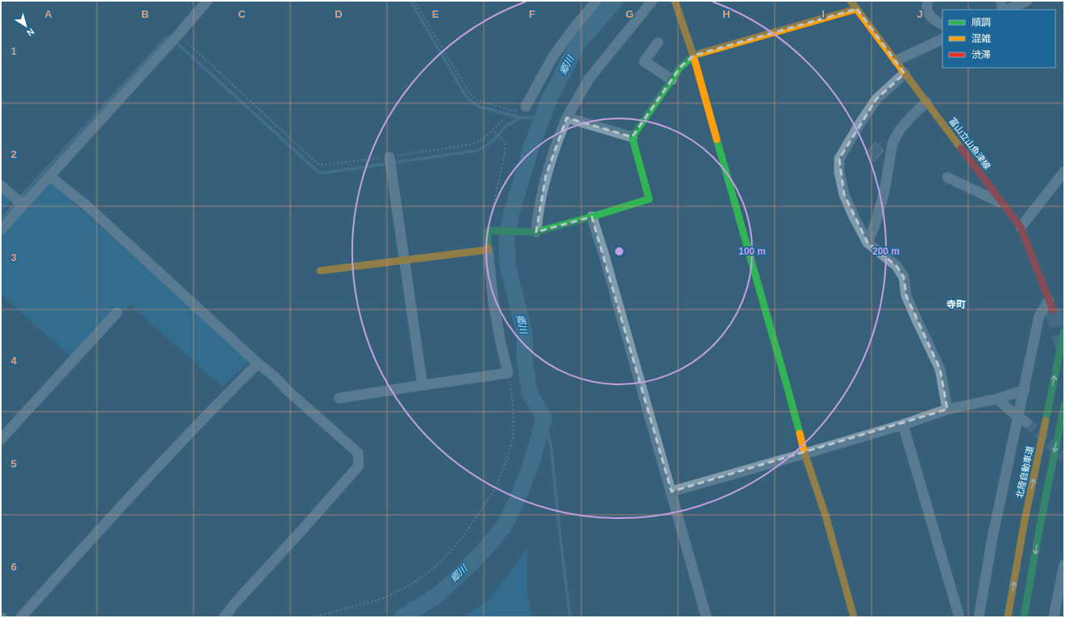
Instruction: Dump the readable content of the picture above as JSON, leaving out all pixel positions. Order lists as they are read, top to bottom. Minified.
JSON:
{"streets":{"main road":["富山立山魚津線","北陸自動車道"]},"districts":["寺町"],"water":["郷川"],"legend":["順調","混雑","渋滞"],"north":"bottom right","grid":{"columns":["A","B","C","D","E","F","G","H","I","J"],"rows":["1","2","3","4","5","6"]},"rings":["100 m","200 m"]}
